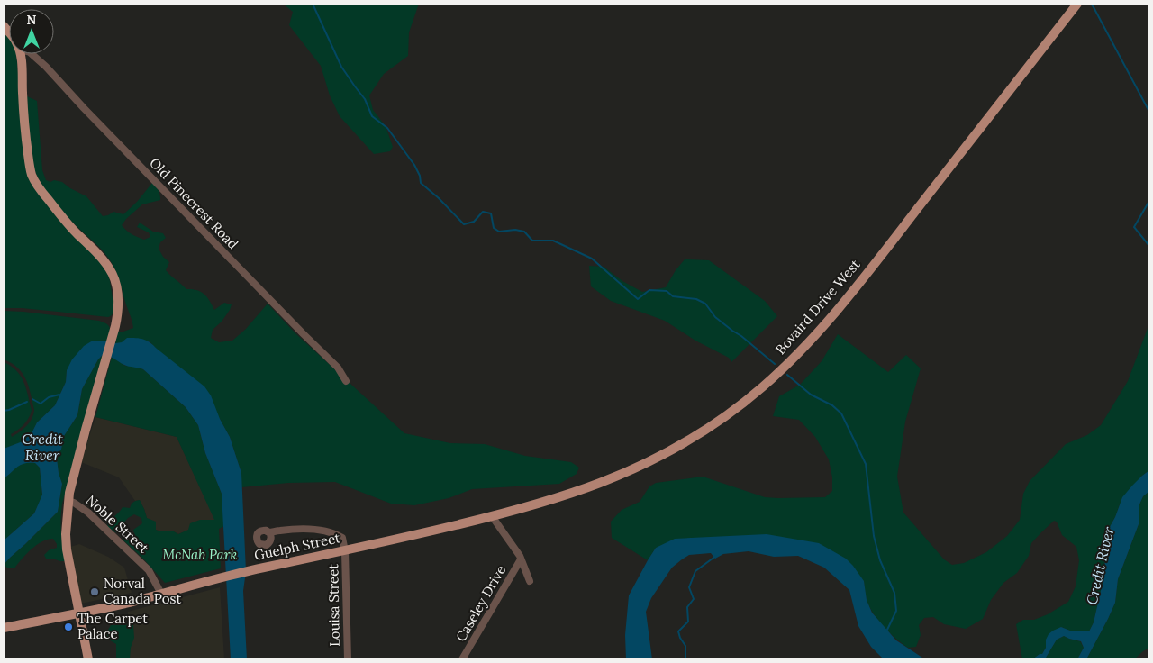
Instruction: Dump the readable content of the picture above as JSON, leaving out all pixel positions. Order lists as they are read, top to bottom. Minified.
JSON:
{"streets":{"main road":["Bovaird Drive West","Guelph Street"],"street":["Old Pinecrest Road","Noble Street","Caseley Drive","Louisa Street"]},"crossings":[["Bovaird Drive West","Guelph Street"],["Bovaird Drive West","Caseley Drive"],["Noble Street","Guelph Street"],["Guelph Street","Caseley Drive"],["Guelph Street","Louisa Street"]],"water":["Credit River"],"parks":["McNab Park"],"places":["Norval Canada Post","The Carpet Palace"],"north":"top"}
